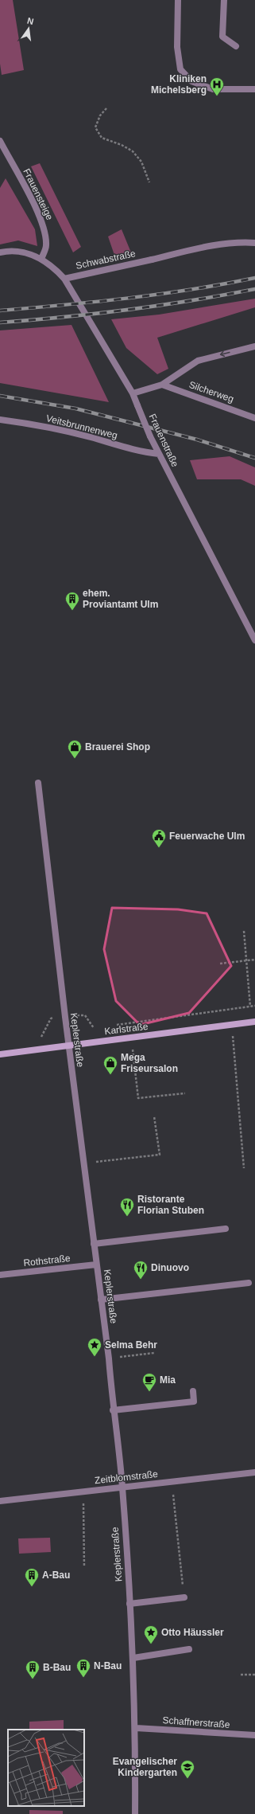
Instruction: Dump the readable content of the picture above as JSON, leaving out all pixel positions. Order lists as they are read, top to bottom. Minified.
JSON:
{"streets":{"main road":["Karlstraße"],"street":["Frauensteige","Schwabstraße","Silcherweg","Veitsbrunnenweg","Frauenstraße","Keplerstraße","Rothstraße","Zeitblomstraße","Schaffnerstraße"]},"crossings":[["Frauensteige","Frauenstraße"],["Schwabstraße","Frauenstraße"],["Veitsbrunnenweg","Frauenstraße"],["Karlstraße","Keplerstraße"],["Keplerstraße","Rothstraße"],["Keplerstraße","Zeitblomstraße"],["Keplerstraße","Schaffnerstraße"]],"places":{"hospital":["Kliniken Michelsberg"],"building":["ehem. Proviantamt Ulm","A-Bau","N-Bau","B-Bau"],"shop":["Brauerei Shop","Mega Friseursalon"],"public building":["Feuerwache Ulm"],"restaurant":["Ristorante Florian Stuben","Dinuovo"],"place":["Selma Behr","Otto Häussler"],"cafe":["Mia"],"school or university":["Evangelischer Kindergarten"]},"north":"top"}
